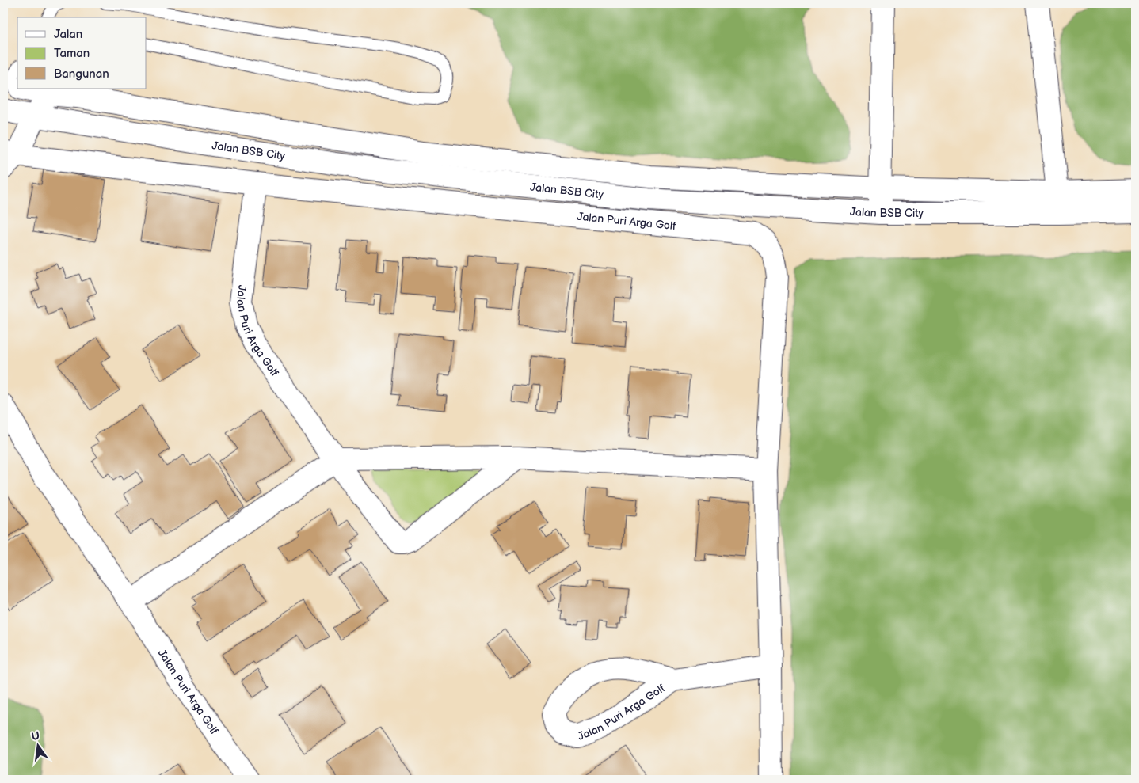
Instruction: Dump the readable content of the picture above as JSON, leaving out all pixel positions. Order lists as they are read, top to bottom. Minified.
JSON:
{"streets":{"street":["Jalan BSB City","Jalan Puri Arga Golf"]},"crossings":[["Jalan BSB City","Jalan Puri Arga Golf"]],"legend":["Jalan","Taman","Bangunan"],"north":"top"}
